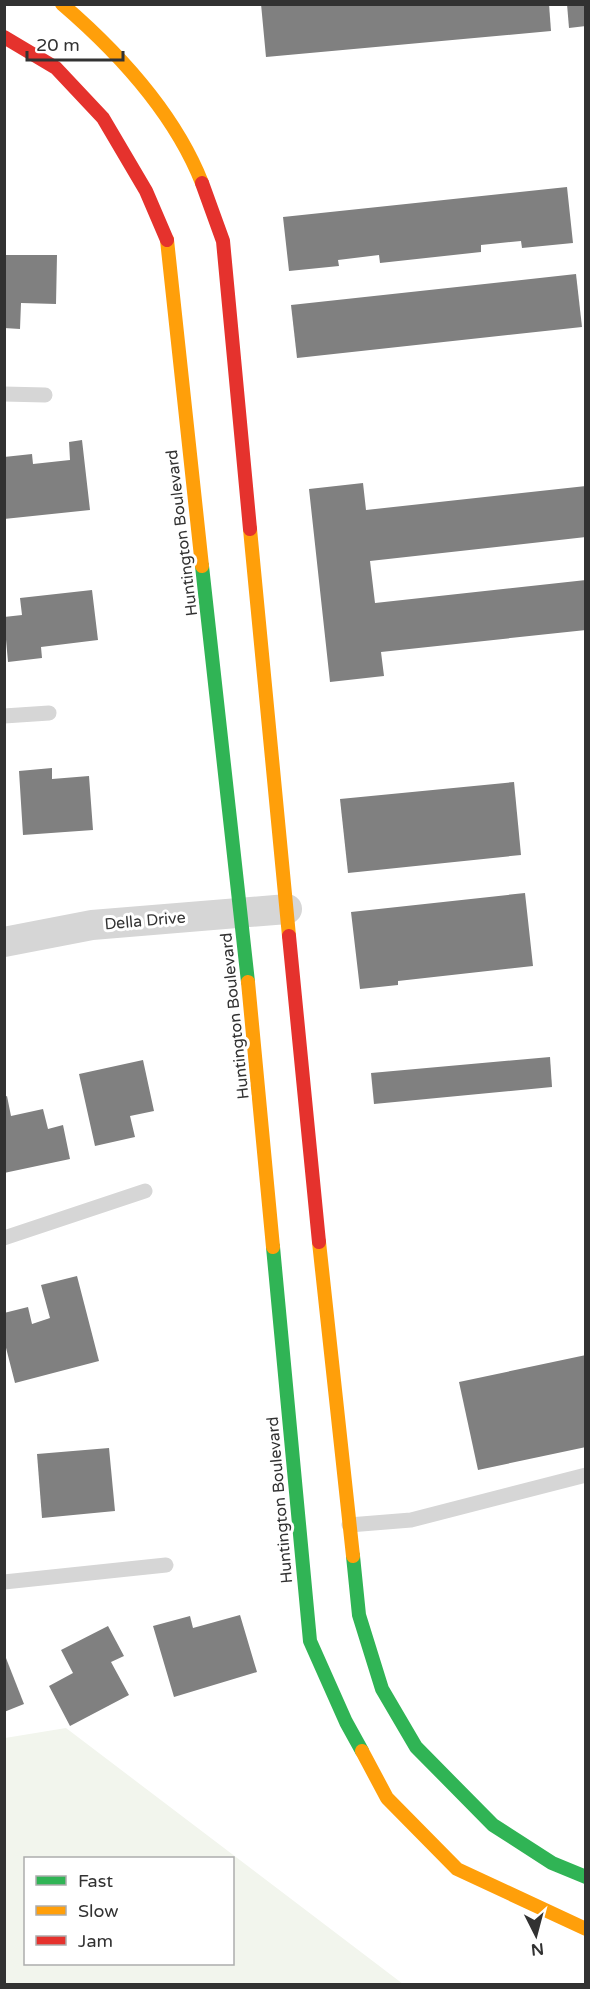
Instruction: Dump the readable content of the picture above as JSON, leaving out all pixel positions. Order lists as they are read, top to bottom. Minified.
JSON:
{"streets":{"street":["Huntington Boulevard","Della Drive"]},"crossings":[["Huntington Boulevard","Della Drive"]],"legend":["Fast","Slow","Jam"],"scale_bar":"20 m","north":"bottom"}
